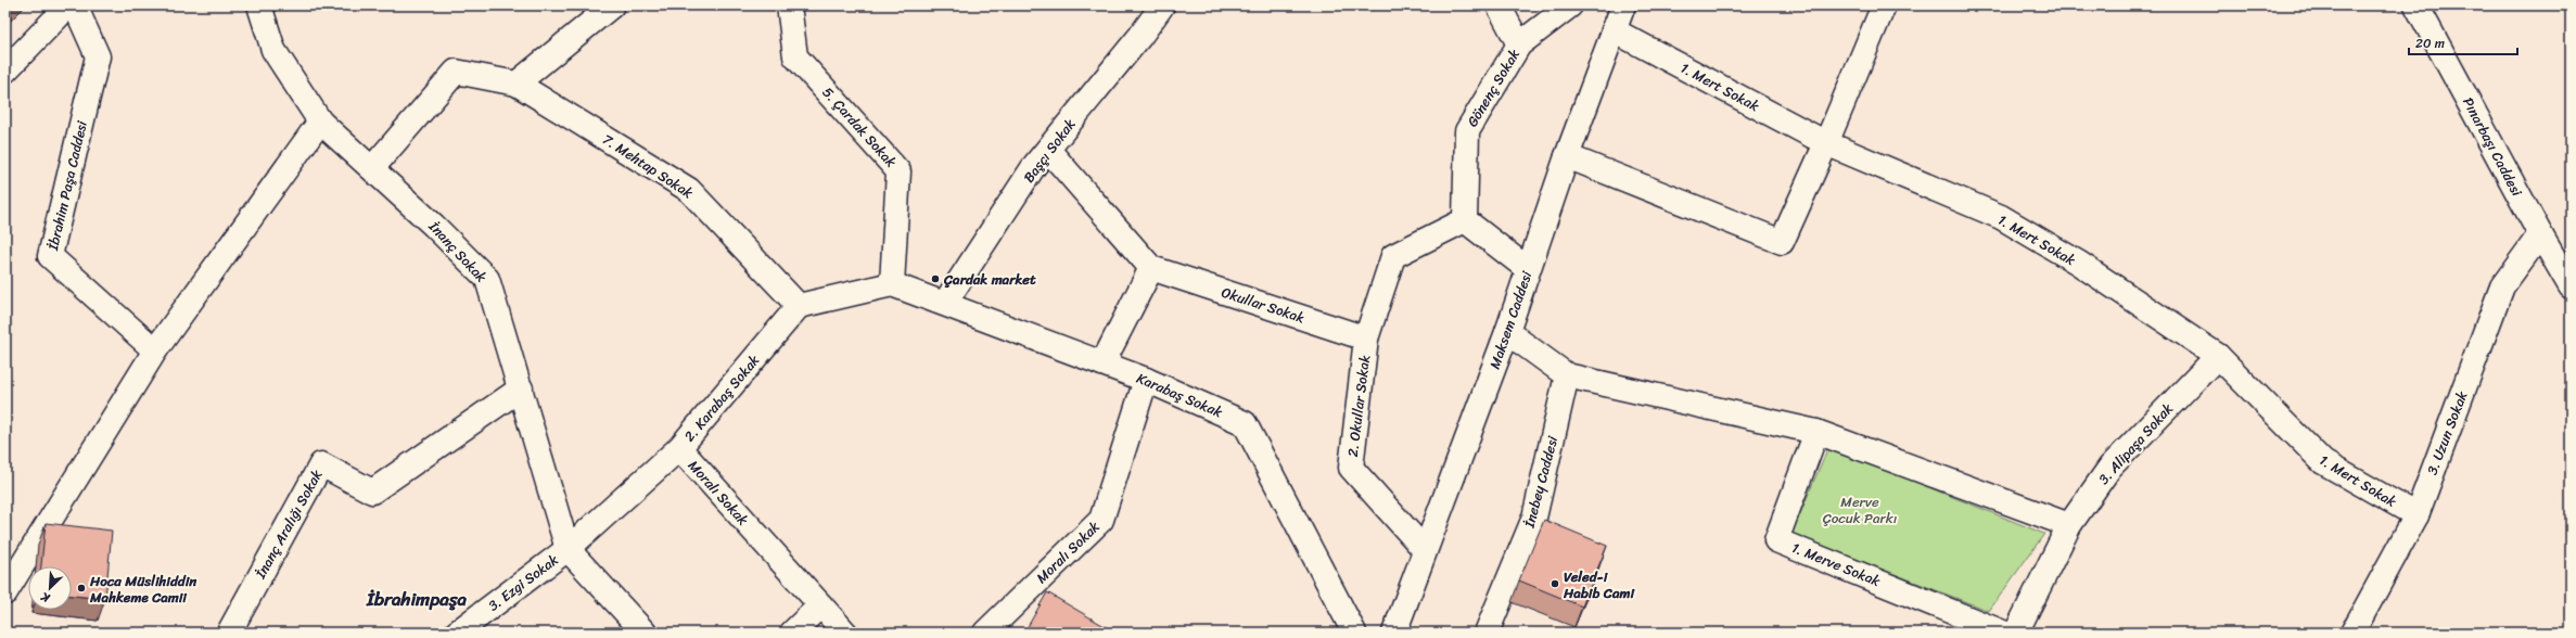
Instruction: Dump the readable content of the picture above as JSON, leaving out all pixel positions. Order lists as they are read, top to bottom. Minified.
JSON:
{"streets":{"street":["1. Mert Sokak","Gönenç Sokak","5. Çardak Sokak","Pınarbaşı Caddesi","Başçı Sokak","7. Mehtap Sokak","İbrahim Paşa Caddesi","İnanç Sokak","Okullar Sokak","Maksem Caddesi","Karabaş Sokak","2. Karabaş Sokak","2. Okullar Sokak","3. Uzun Sokak","3. Alipaşa Sokak","İnebey Caddesi","Moralı Sokak","İnanç Aralığı Sokak","1. Merve Sokak","3. Ezgi Sokak"]},"crossings":[["1. Mert Sokak","Maksem Caddesi"],["1. Mert Sokak","3. Uzun Sokak"],["1. Mert Sokak","3. Alipaşa Sokak"],["5. Çardak Sokak","Karabaş Sokak"],["Pınarbaşı Caddesi","3. Uzun Sokak"],["Başçı Sokak","Karabaş Sokak"],["7. Mehtap Sokak","2. Karabaş Sokak"],["İnanç Sokak","2. Karabaş Sokak"],["İnanç Sokak","İnanç Aralığı Sokak"],["İnanç Sokak","3. Ezgi Sokak"],["Okullar Sokak","2. Okullar Sokak"],["Maksem Caddesi","2. Okullar Sokak"],["Karabaş Sokak","Moralı Sokak"],["2. Karabaş Sokak","Moralı Sokak"],["2. Karabaş Sokak","3. Ezgi Sokak"]],"districts":["İbrahimpaşa"],"parks":["Merve Çocuk Parkı"],"places":["Çardak market","Veled-i Habib Cami","Hoca Müslihiddin Mahkeme Camii"],"scale_bar":"20 m","north":"bottom left"}
